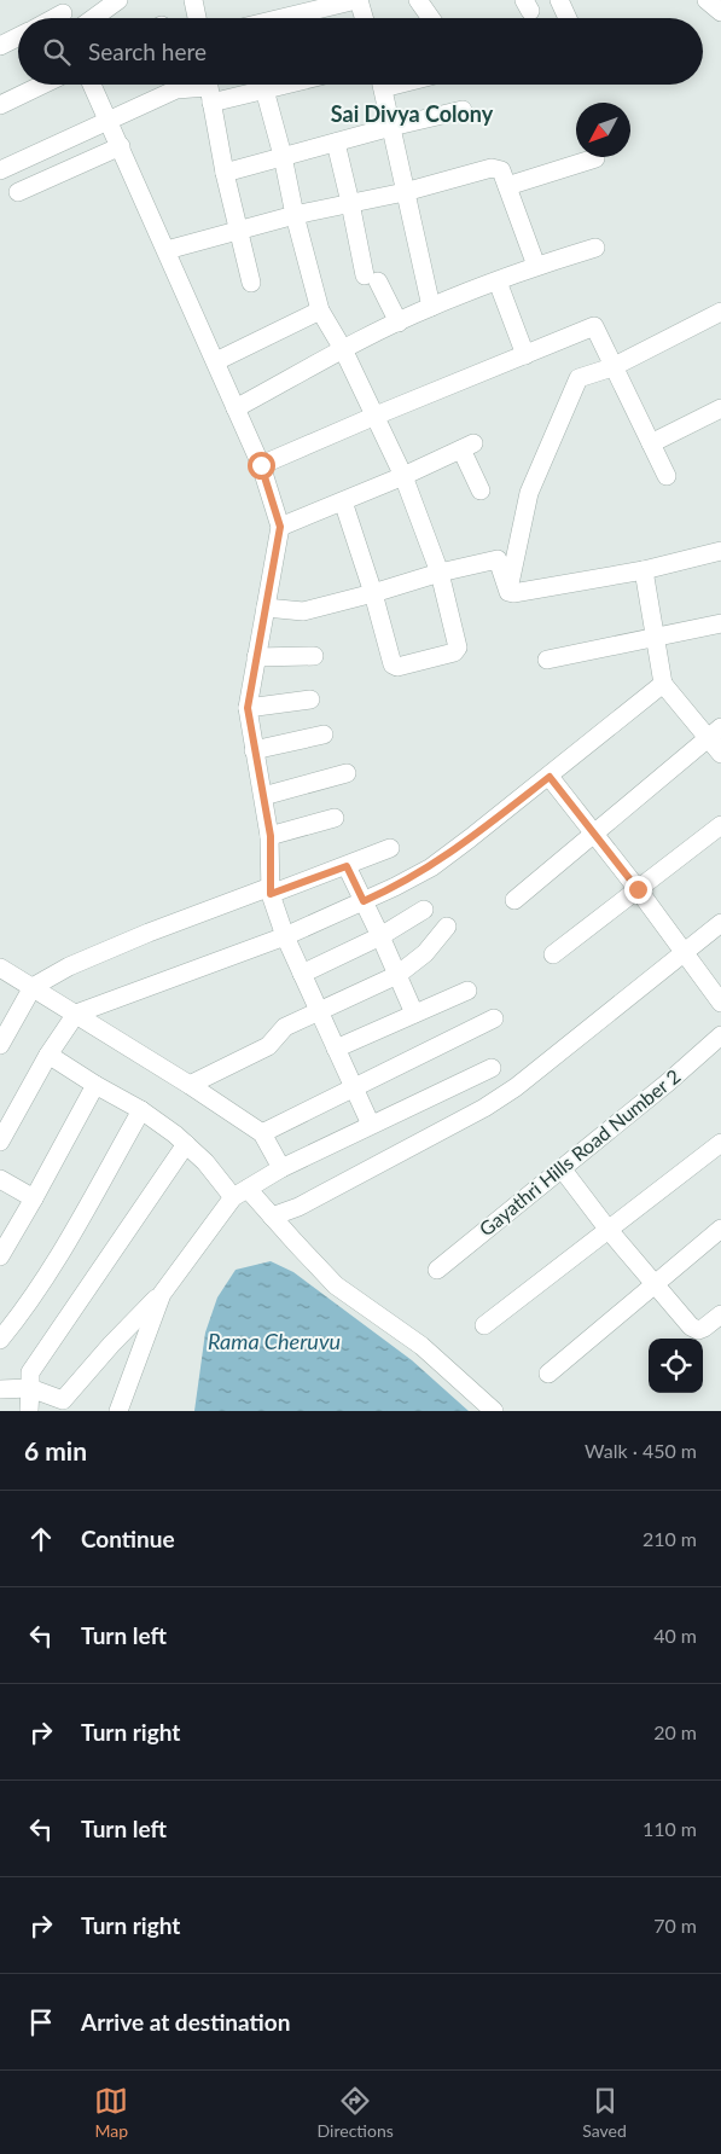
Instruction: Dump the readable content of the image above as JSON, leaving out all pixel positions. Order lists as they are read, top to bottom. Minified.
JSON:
{"streets":{"street":["Gayathri Hills Road Number 2"]},"districts":["Sai Divya Colony"],"water":["Rama Cheruvu"],"north":"bottom left","page":{"search":"Search here","heading":["6 min","Walk · 450 m"],"list":[["Continue","210 m"],["Turn left","40 m"],["Turn right","20 m"],["Turn left","110 m"],["Turn right","70 m"],"Arrive at destination"],"nav":["Map","Directions","Saved"]}}
